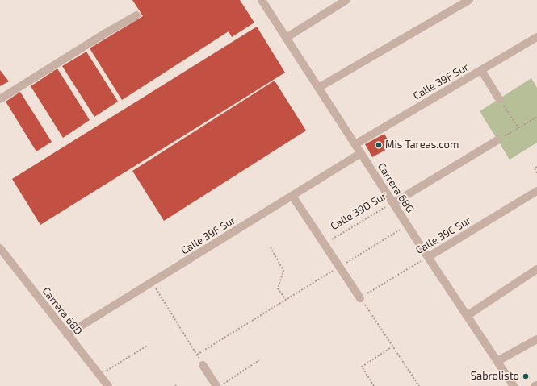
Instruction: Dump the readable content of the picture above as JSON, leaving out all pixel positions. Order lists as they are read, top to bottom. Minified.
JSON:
{"streets":{"street":["Calle 39F Sur","Carrera 68G","Calle 39D Sur","Calle 39C Sur","Carrera 68D"]},"crossings":[["Calle 39F Sur","Carrera 68G"],["Calle 39F Sur","Carrera 68D"],["Carrera 68G","Calle 39D Sur"],["Carrera 68G","Calle 39C Sur"]],"places":["Mis Tareas.com","Sabrolisto"]}
